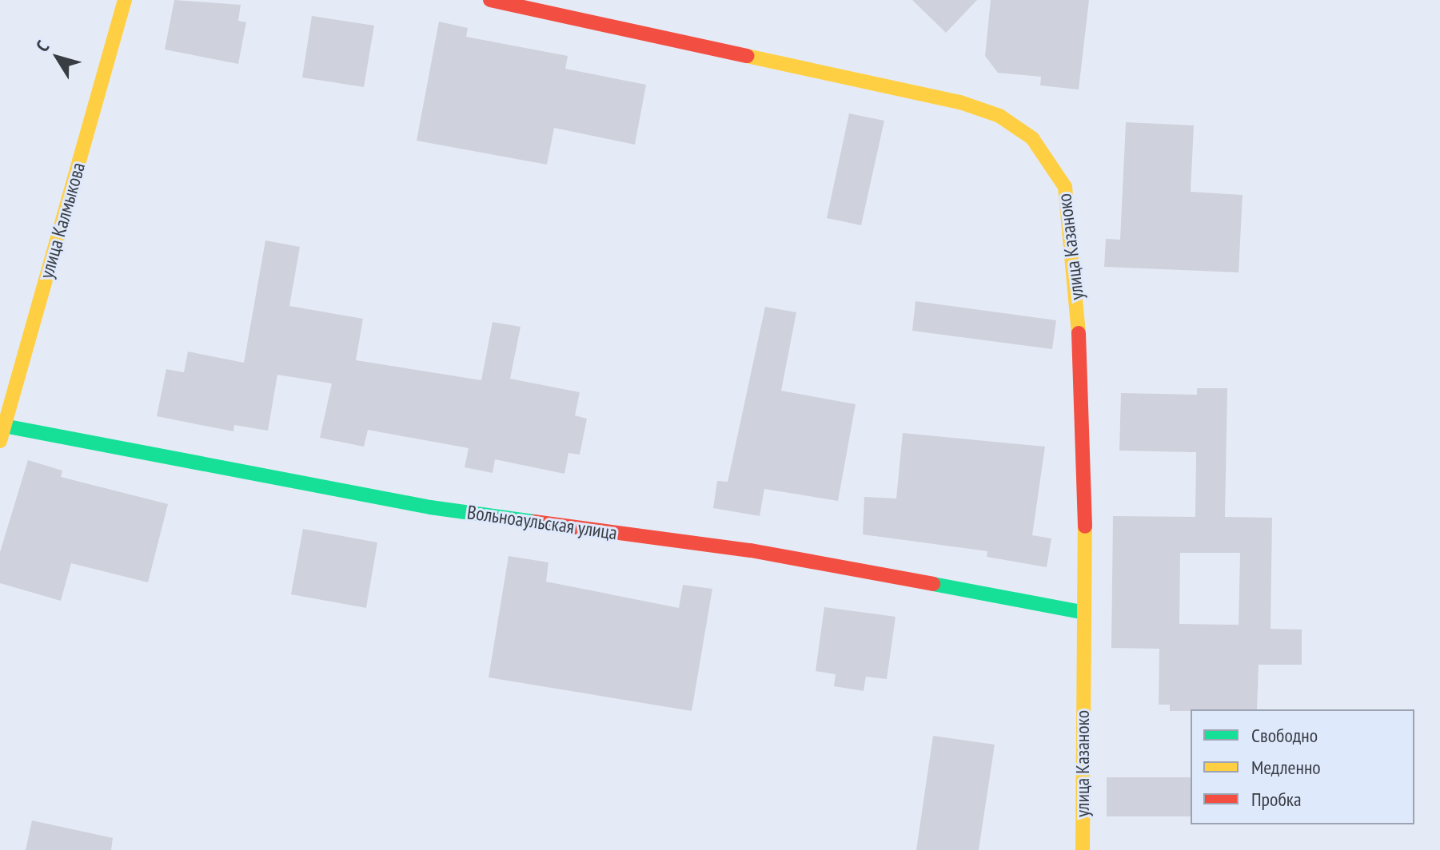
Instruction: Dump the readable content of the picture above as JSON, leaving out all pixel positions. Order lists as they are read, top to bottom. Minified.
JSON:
{"streets":{"street":["улица Калмыкова","улица Казаноко","Вольноаульская улица"]},"crossings":[["улица Калмыкова","Вольноаульская улица"],["улица Казаноко","Вольноаульская улица"]],"legend":["Свободно","Медленно","Пробка"],"north":"top left"}
